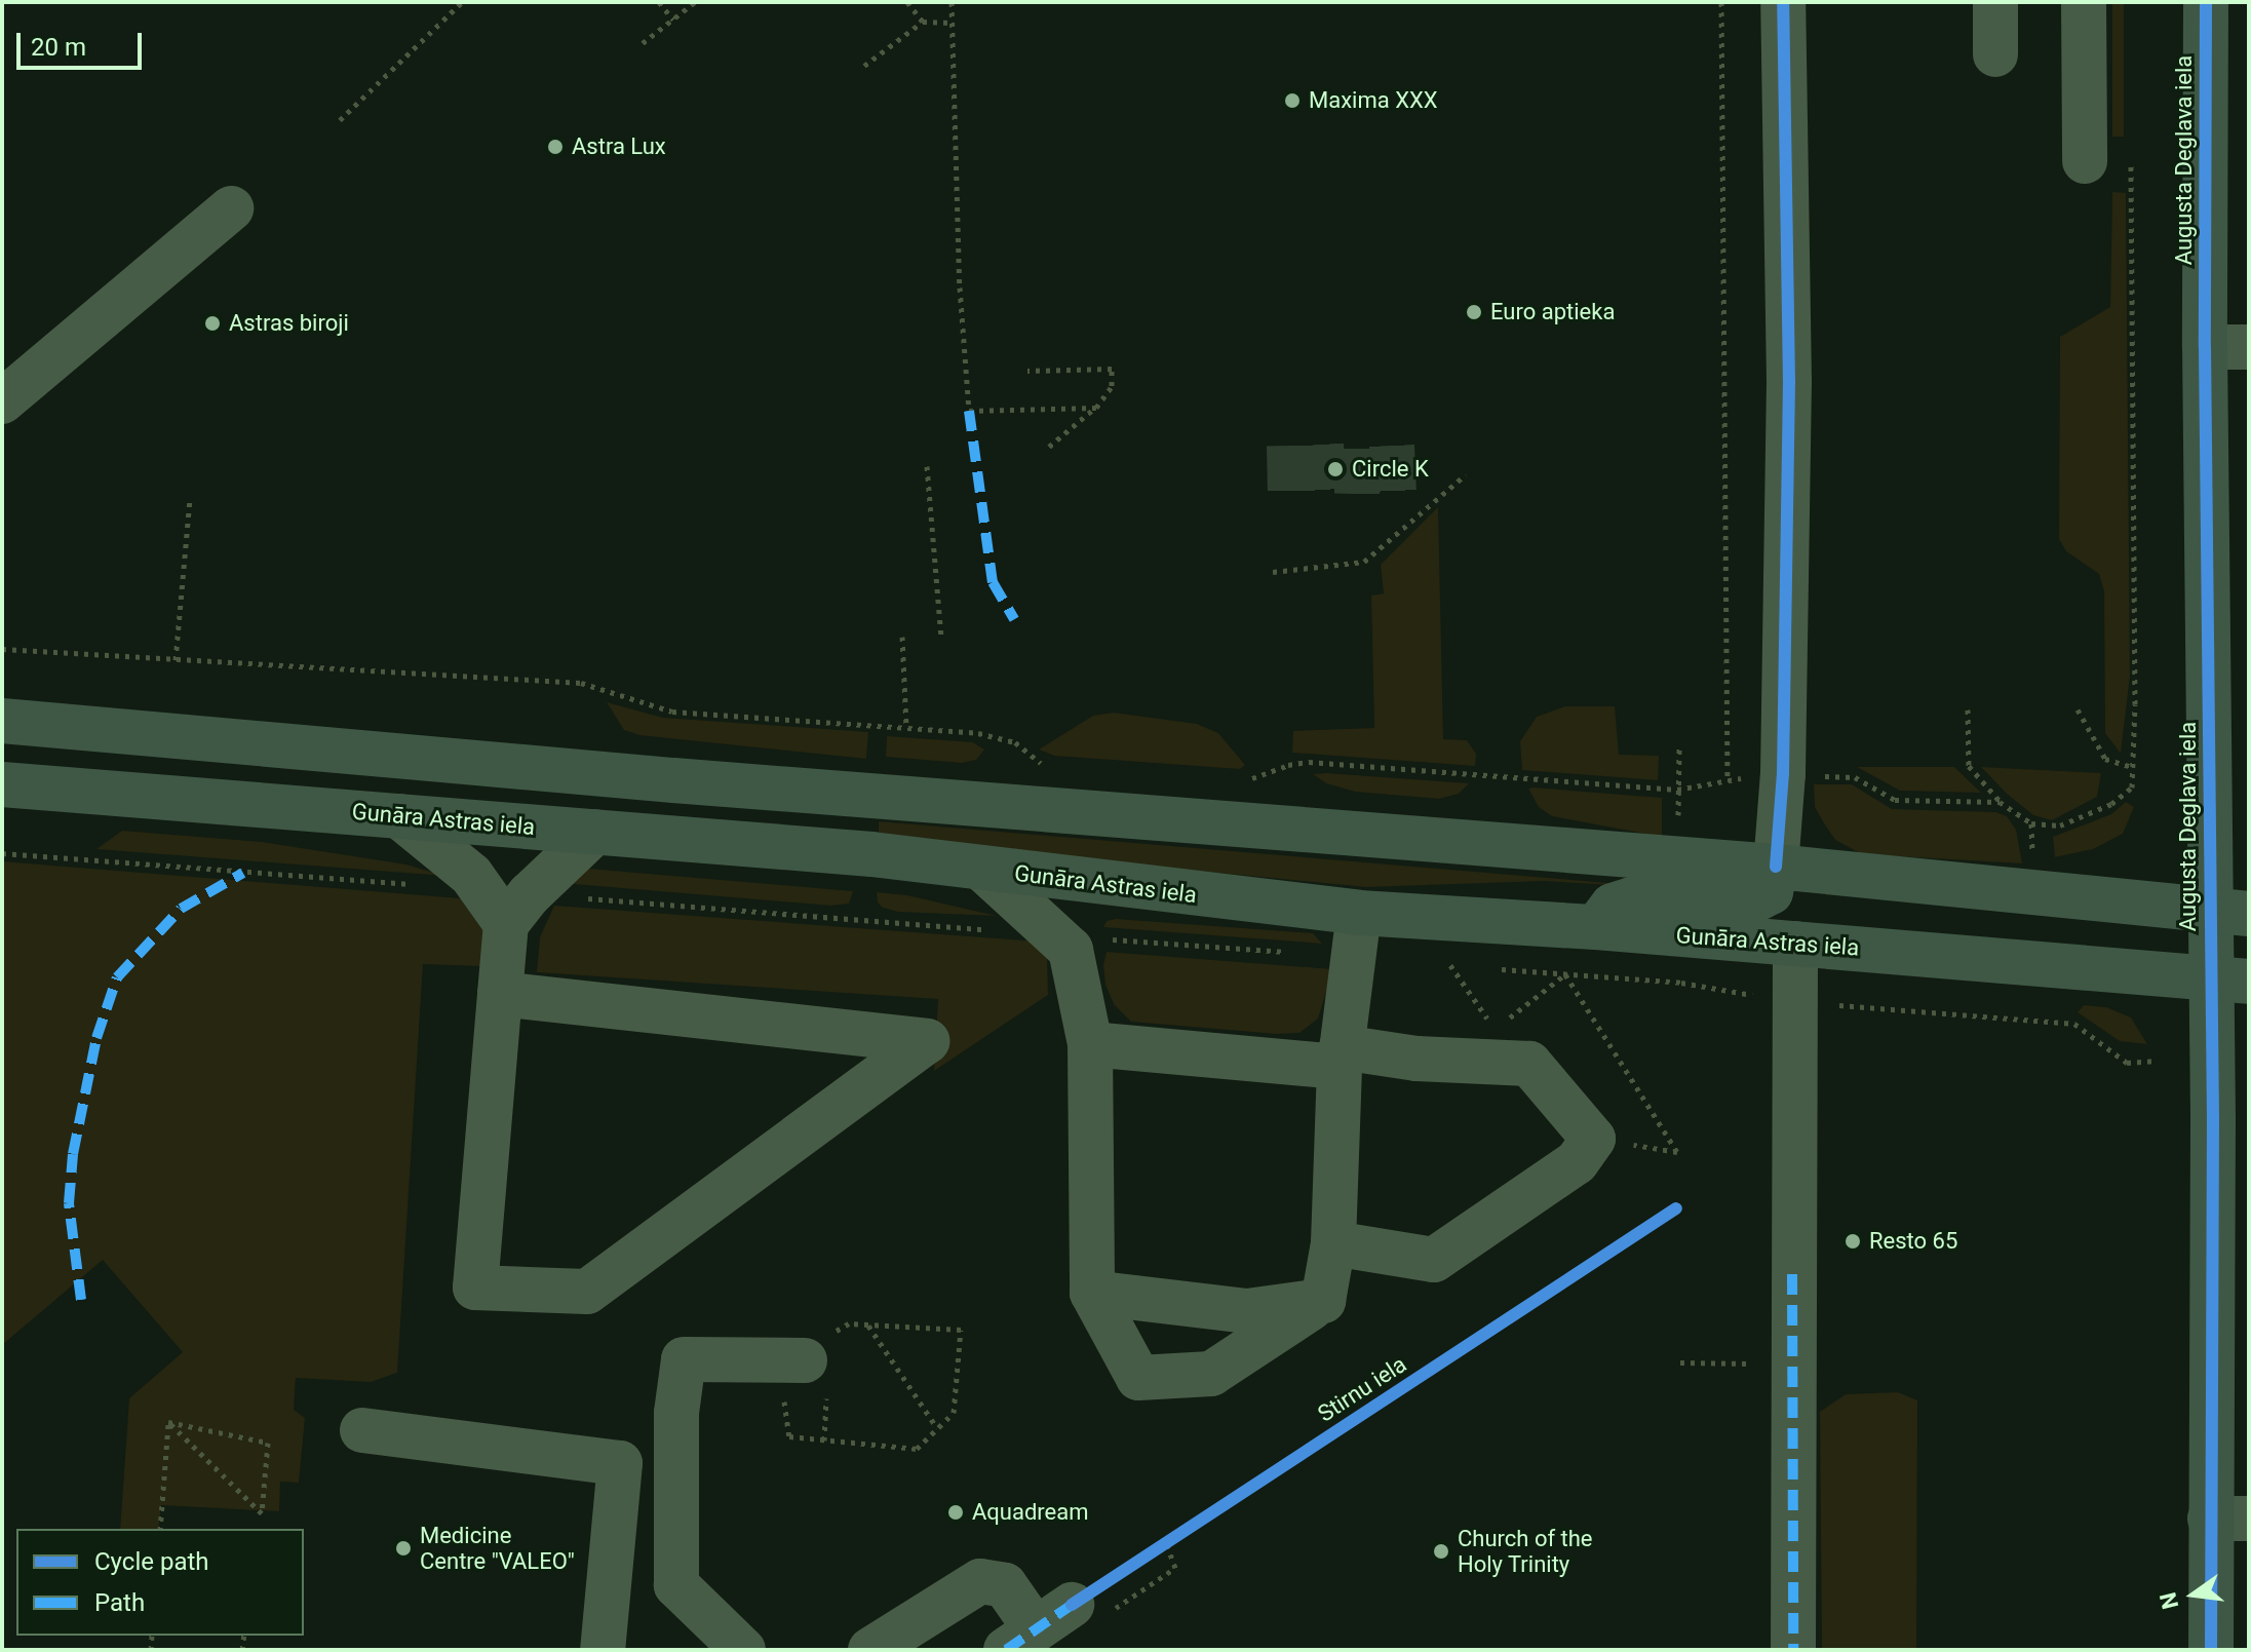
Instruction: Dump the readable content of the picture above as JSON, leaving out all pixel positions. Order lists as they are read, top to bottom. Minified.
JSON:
{"streets":{"main road":["Augusta Deglava iela","Gunāra Astras iela"],"cycle path":["Stirnu iela"]},"crossings":[["Augusta Deglava iela","Gunāra Astras iela"]],"places":["Maxima XXX","Astra Lux","Euro aptieka","Astras biroji","Circle K","Resto 65","Aquadream","Medicine Centre \"VALEO\"","Church of the Holy Trinity"],"legend":["Cycle path","Path"],"scale_bar":"20 m","north":"left"}
